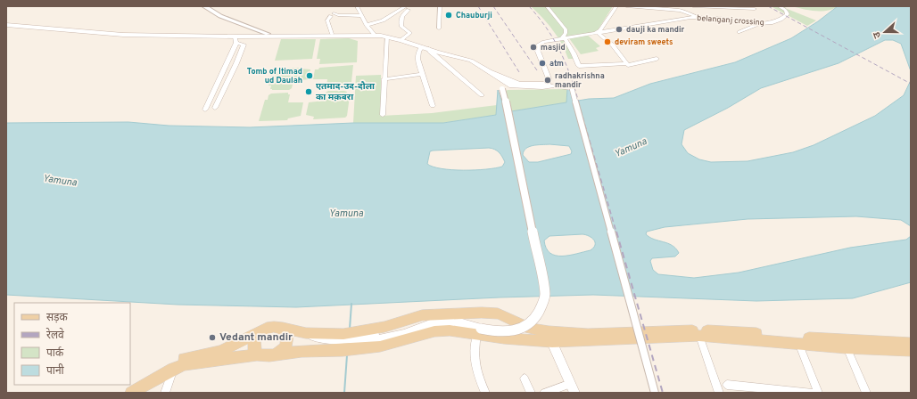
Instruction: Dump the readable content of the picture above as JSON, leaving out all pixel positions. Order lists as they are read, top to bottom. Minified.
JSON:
{"streets":{"street":["belanganj crossing"]},"water":["Yamuna"],"places":["Chauburji","dauji ka mandir","deviram sweets","masjid","atm","Tomb of Itimad ud Daulah","radhakrishna mandir","एतमाद-उद-दौला का मक़बरा","Vedant mandir"],"legend":["सड़क","रेलवे","पार्क","पानी"],"north":"left"}
